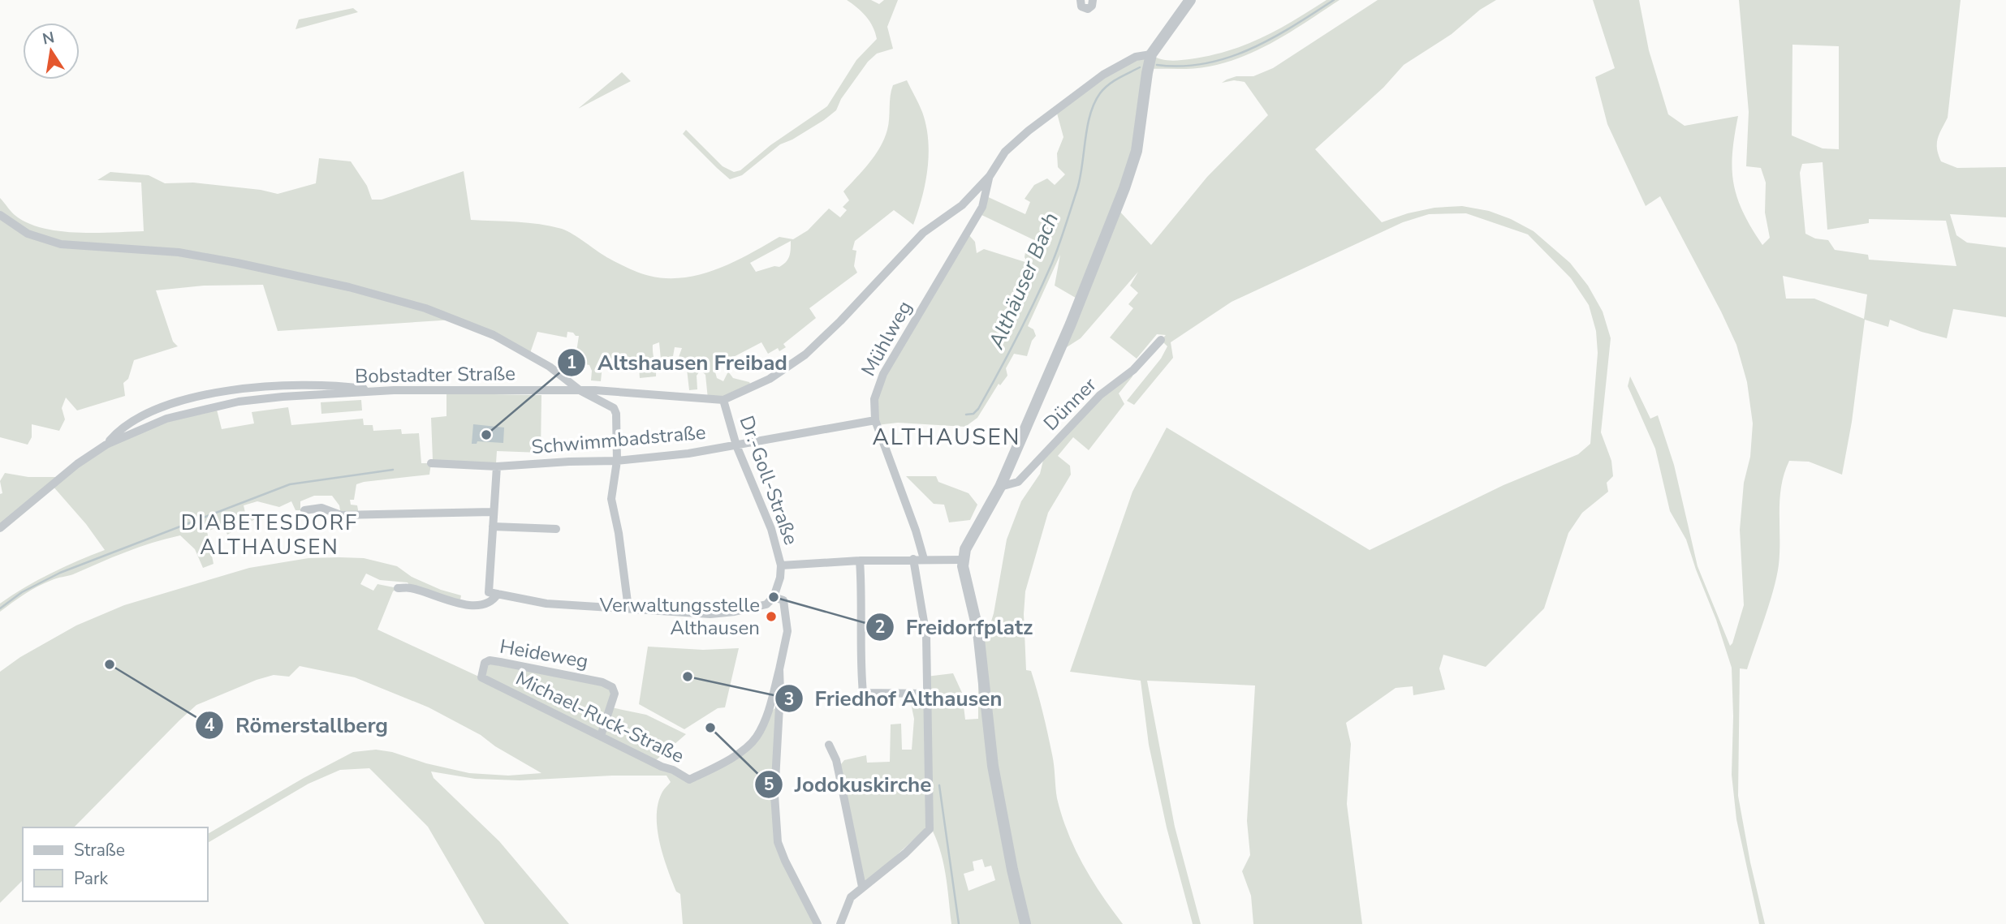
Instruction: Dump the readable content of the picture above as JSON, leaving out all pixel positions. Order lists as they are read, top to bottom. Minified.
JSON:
{"streets":{"street":["Mühlweg","Bobstadter Straße","Dünner","Schwimmbadstraße","Dr.-Goll-Straße","Heideweg","Michael-Ruck-Straße"]},"crossings":[["Mühlweg","Bobstadter Straße"],["Mühlweg","Schwimmbadstraße"],["Mühlweg","Dr.-Goll-Straße"],["Bobstadter Straße","Dr.-Goll-Straße"],["Schwimmbadstraße","Dr.-Goll-Straße"],["Schwimmbadstraße","Michael-Ruck-Straße"],["Dr.-Goll-Straße","Michael-Ruck-Straße"],["Heideweg","Michael-Ruck-Straße"]],"districts":["ALTHAUSEN","DIABETESDORF ALTHAUSEN"],"water":["Althäuser Bach"],"places":["Altshausen Freibad","Freidorfplatz","Verwaltungsstelle Althausen","Römerstallberg","Friedhof Althausen","Jodokuskirche"],"legend":["Straße","Park"],"north":"top"}
